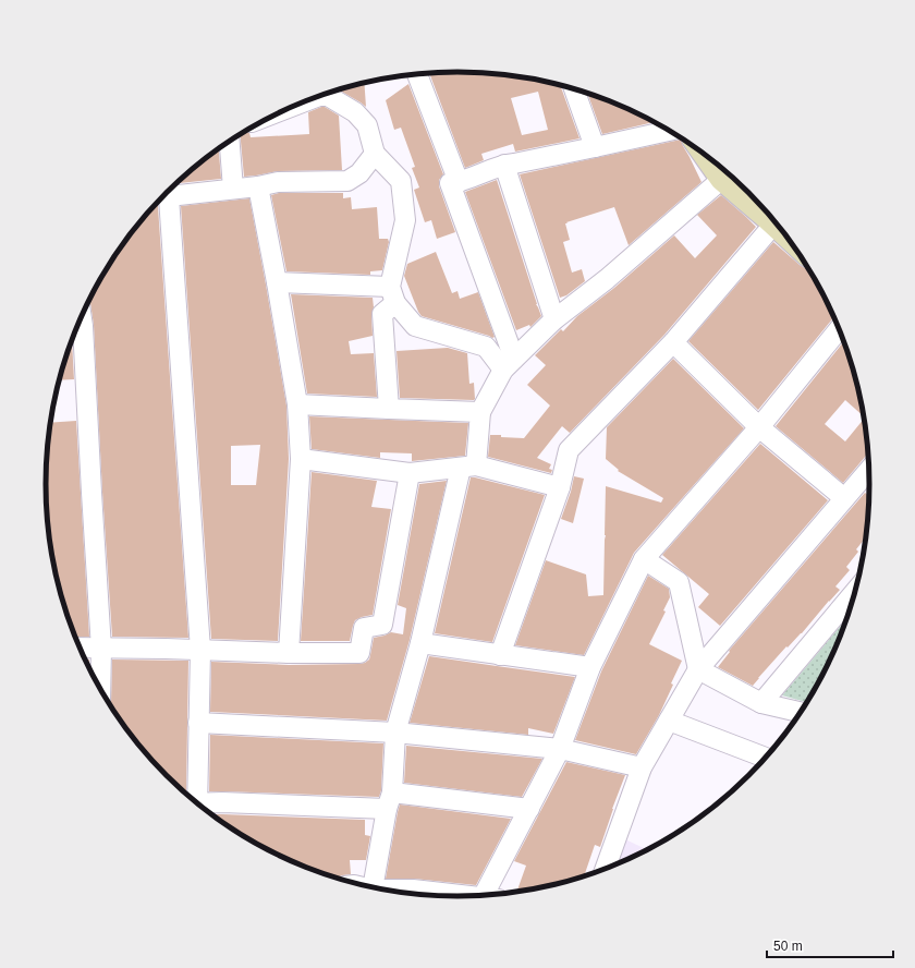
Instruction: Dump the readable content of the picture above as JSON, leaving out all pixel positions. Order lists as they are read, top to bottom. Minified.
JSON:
{"scale_bar":"50 m"}
